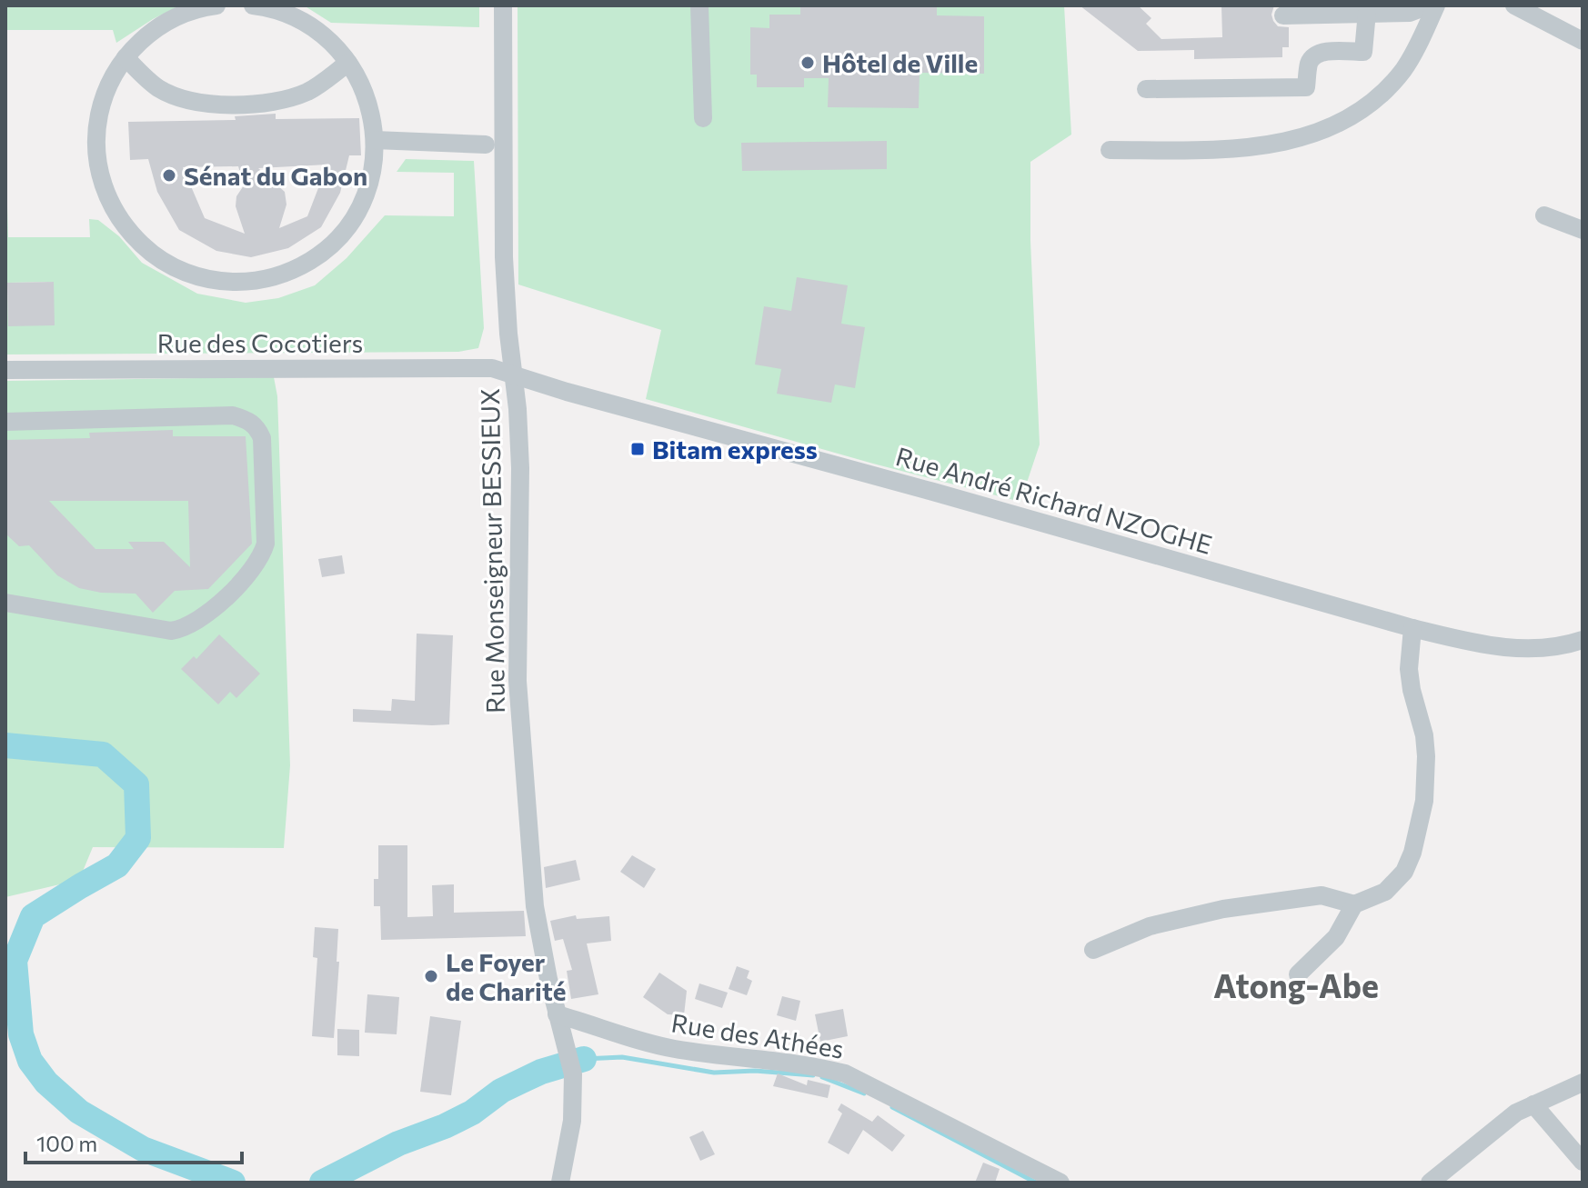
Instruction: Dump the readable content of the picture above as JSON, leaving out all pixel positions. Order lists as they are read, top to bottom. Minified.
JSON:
{"streets":{"street":["Rue des Cocotiers","Rue André Richard NZOGHE","Rue Monseigneur BESSIEUX","Rue des Athées"]},"crossings":[["Rue des Cocotiers","Rue André Richard NZOGHE"],["Rue des Cocotiers","Rue Monseigneur BESSIEUX"],["Rue André Richard NZOGHE","Rue Monseigneur BESSIEUX"],["Rue Monseigneur BESSIEUX","Rue des Athées"]],"districts":["Atong-Abe"],"places":{"other":["Hôtel de Ville","Sénat du Gabon","Le Foyer de Charité"],"transit":["Bitam express"]},"scale_bar":"100 m"}
